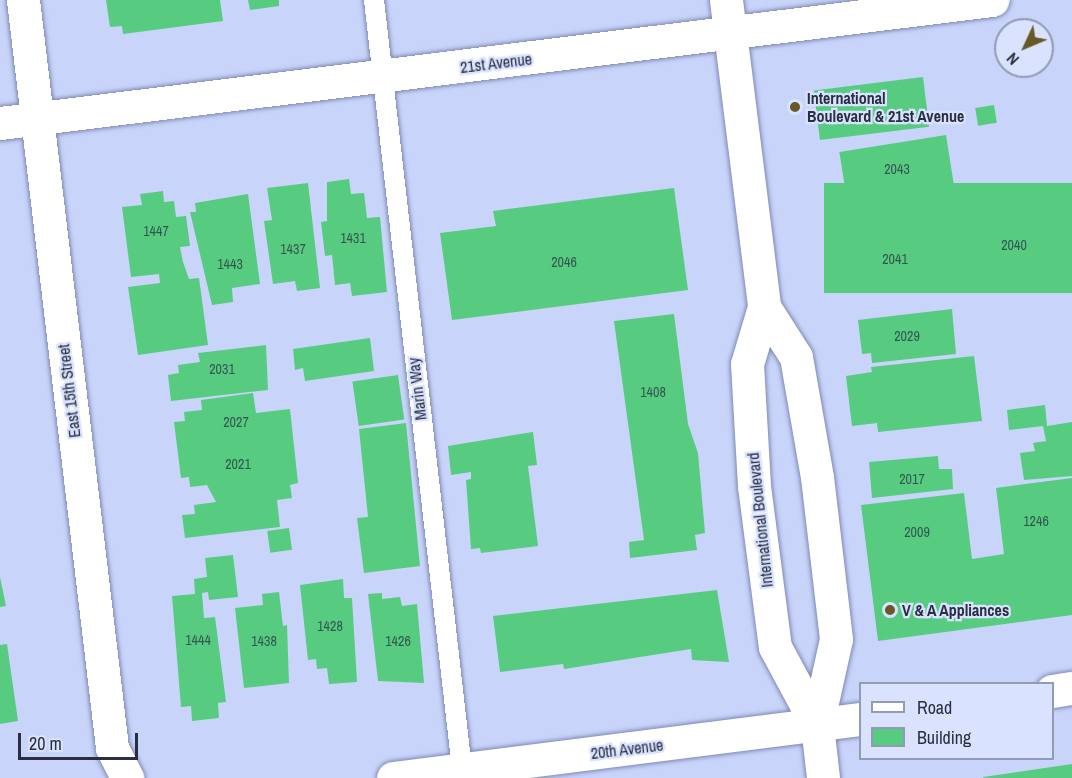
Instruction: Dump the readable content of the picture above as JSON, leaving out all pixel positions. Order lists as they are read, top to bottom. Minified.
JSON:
{"streets":{"street":["21st Avenue","East 15th Street","International Boulevard","20th Avenue"],"lane":["Marin Way"]},"crossings":[["21st Avenue","Marin Way"],["21st Avenue","East 15th Street"],["21st Avenue","International Boulevard"],["Marin Way","20th Avenue"],["International Boulevard","20th Avenue"]],"places":["International Boulevard & 21st Avenue","V & A Appliances"],"house_numbers":["2043","1447","1431","2040","1437","2041","2046","1443","2029","2031","1408","2027","2021","2017","1246","2009","1428","1444","1438","1426"],"legend":["Road","Building"],"scale_bar":"20 m","north":"bottom left"}
